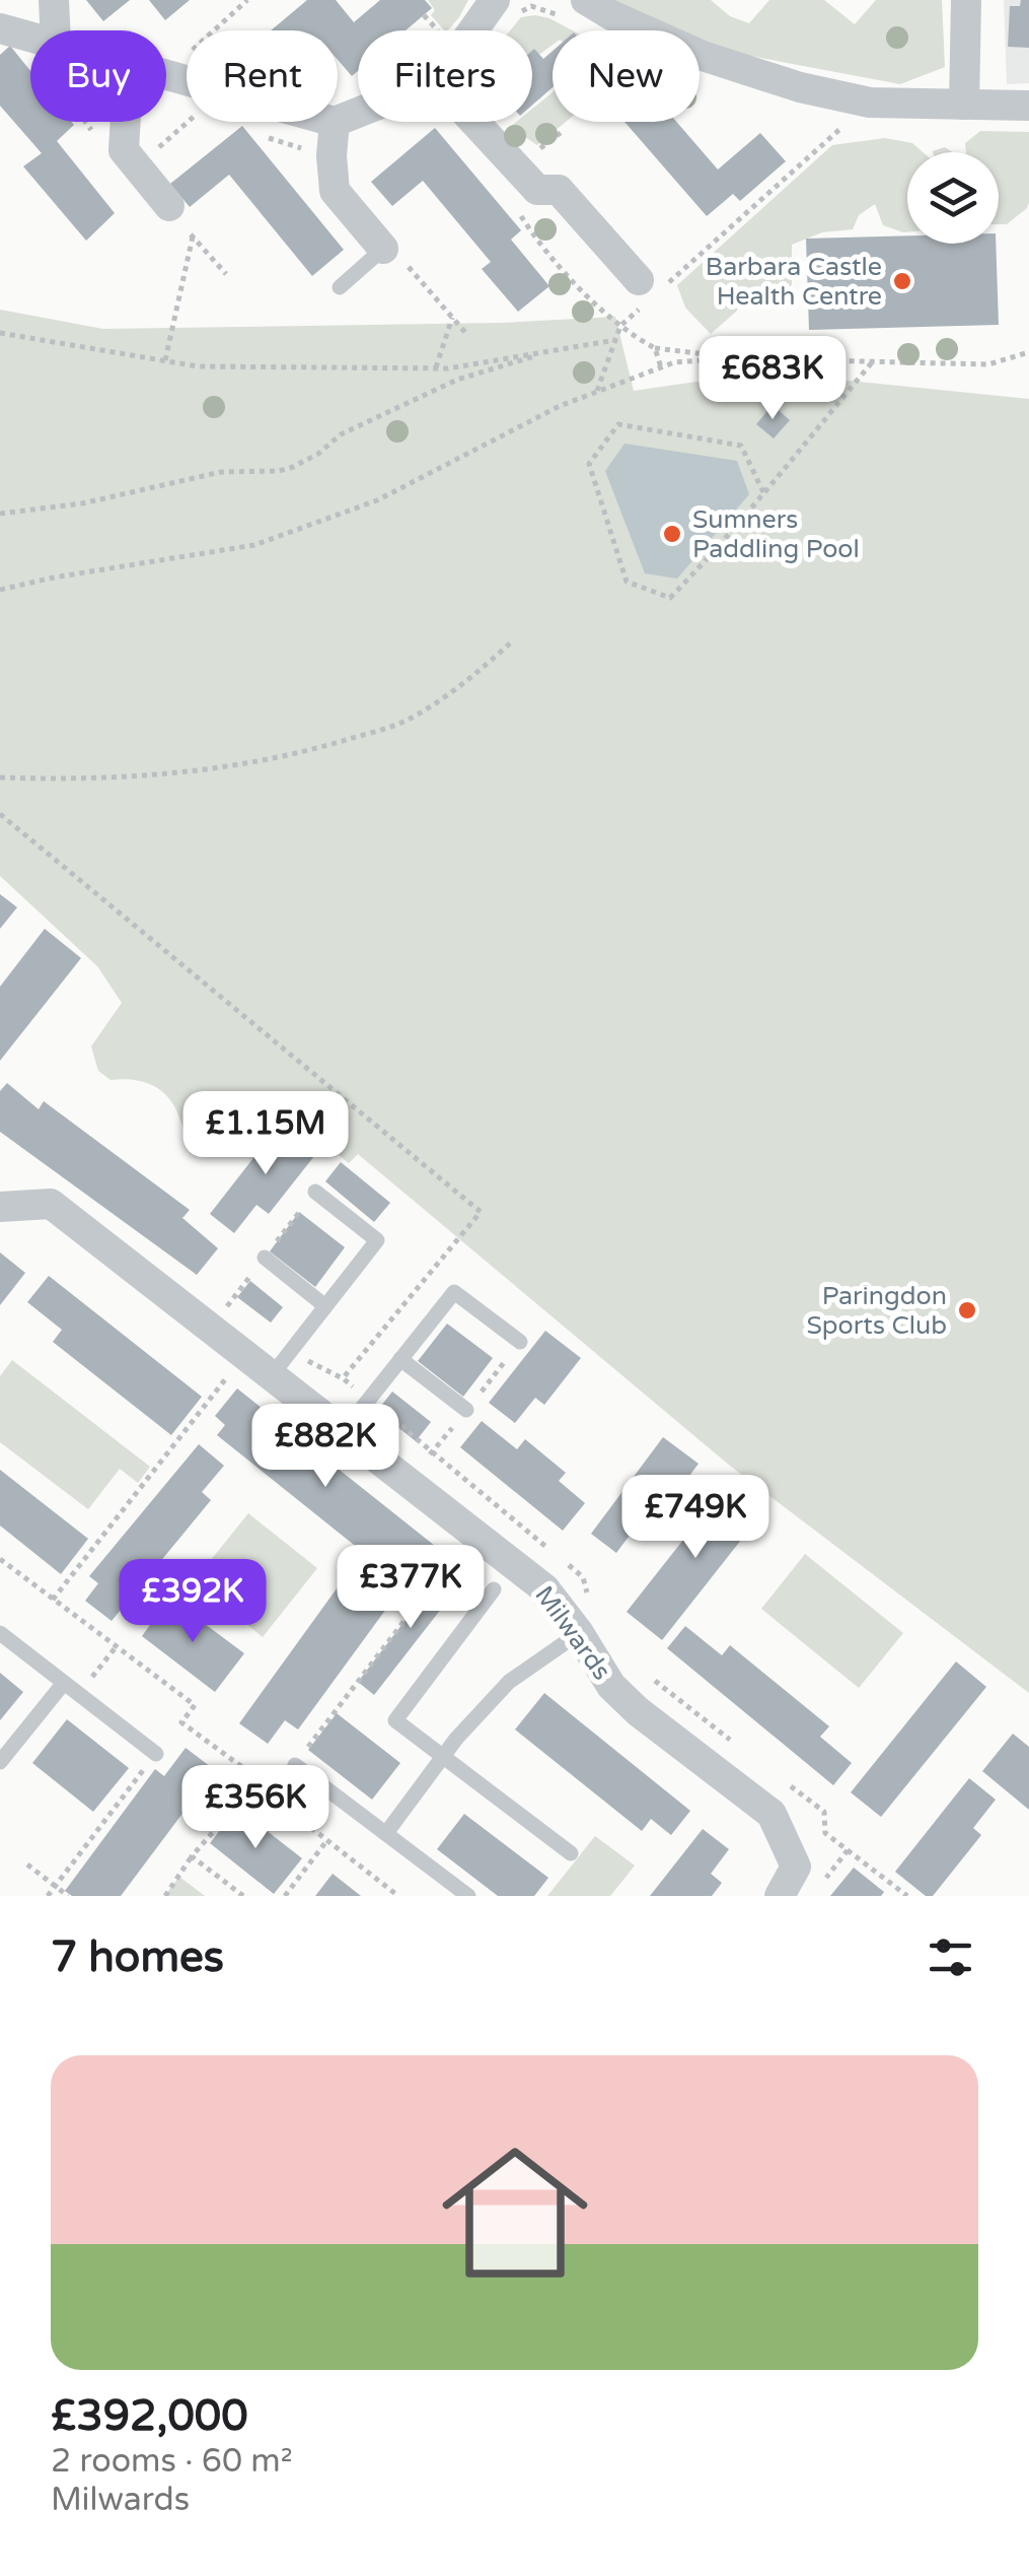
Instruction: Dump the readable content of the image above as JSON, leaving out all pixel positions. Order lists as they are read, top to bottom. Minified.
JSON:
{"streets":{"street":["Milwards"]},"places":["Barbara Castle Health Centre","Sumners Paddling Pool","Paringdon Sports Club"],"page":{"chip":["Buy","Rent","Filters","New"],"price":["£683K","£1.15M","£882K","£749K","£377K","£392K","£356K"],"heading":"7 homes","list":[{"name":"£392,000","note":"2 rooms · 60 m² · Milwards"}]}}
